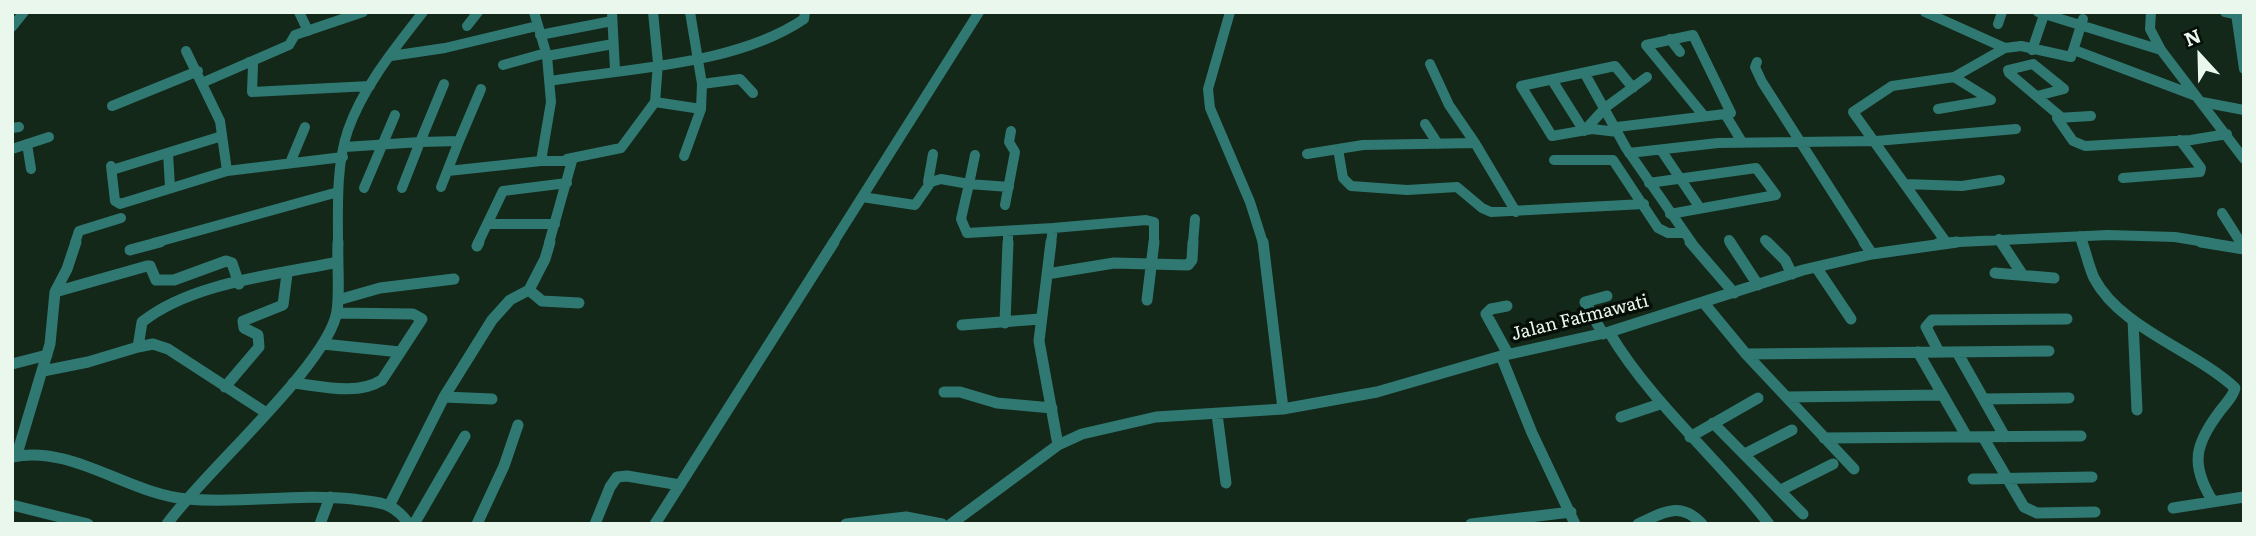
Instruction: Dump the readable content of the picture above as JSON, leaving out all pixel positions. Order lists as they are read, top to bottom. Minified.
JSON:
{"streets":{"street":["Jalan Fatmawati"]},"north":"top"}
